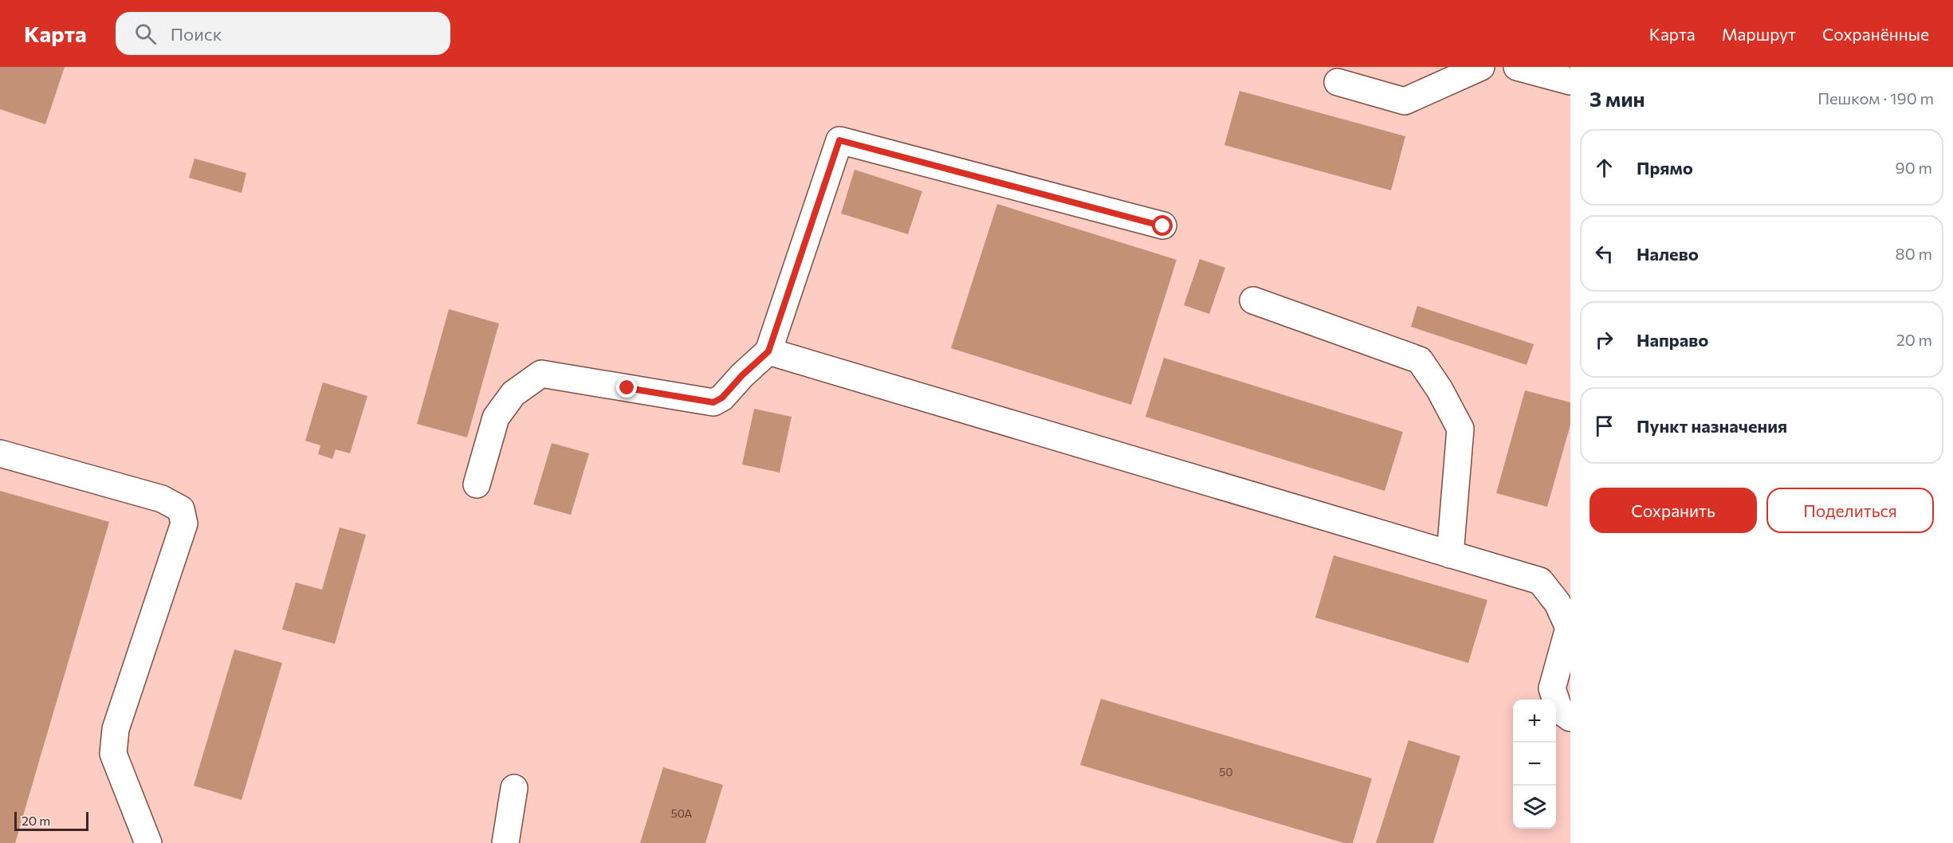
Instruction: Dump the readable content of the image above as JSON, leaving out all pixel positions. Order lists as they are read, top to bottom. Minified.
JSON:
{"house_numbers":["50","50А"],"scale_bar":"20 m","page":{"header":"Карта","search":"Поиск","nav":["Карта","Маршрут","Сохранённые"],"heading":["3 мин","Пешком · 190 m"],"list":[["Прямо","90 m"],["Налево","80 m"],["Направо","20 m"],"Пункт назначения"],"buttons":["Сохранить","Поделиться"],"map_buttons":["+","−"],"scale":"20 m"}}
